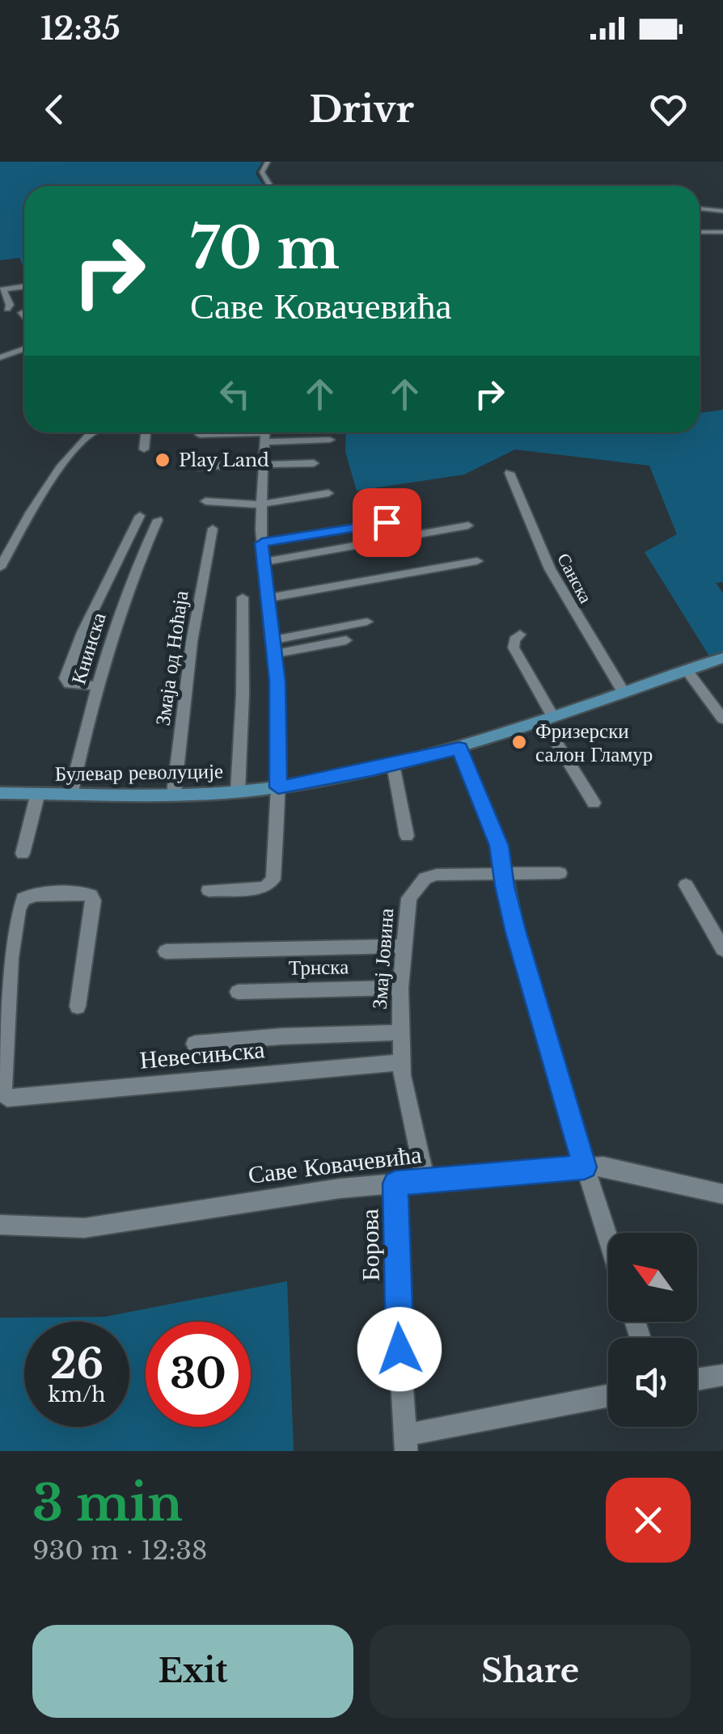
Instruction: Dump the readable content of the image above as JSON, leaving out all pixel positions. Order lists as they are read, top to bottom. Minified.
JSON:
{"streets":{"main road":["Булевар револуције"],"street":["Санска","Книнска","Змаја од Ноћаја","Змај Јовина","Трнска","Невесињска","Саве Ковачевића","Борова"]},"crossings":[["Санска","Булевар револуције"],["Книнска","Булевар револуције"],["Змаја од Ноћаја","Булевар револуције"],["Змај Јовина","Трнска"],["Змај Јовина","Невесињска"],["Змај Јовина","Саве Ковачевића"],["Саве Ковачевића","Борова"]],"places":["Play Land","Фризерски салон Гламур"],"north":"top left","page":{"status":"12:35","header":"Drivr","turn":["70 m","Саве Ковачевића"],"speed":"26 km/h","limit":"30","heading":["3 min","930 m · 12:38"],"buttons":["Exit","Share"]}}
